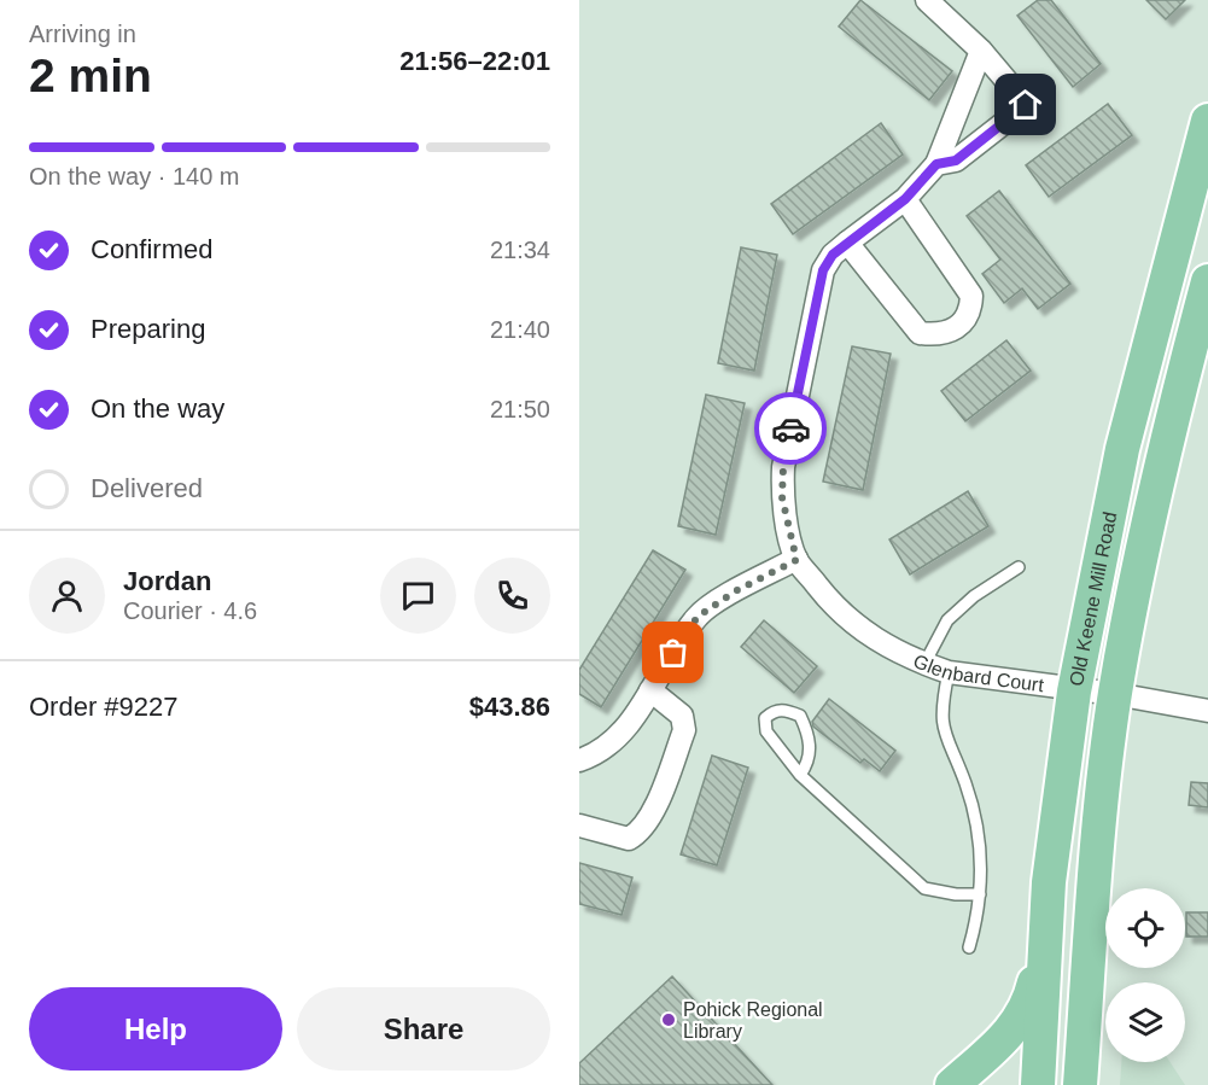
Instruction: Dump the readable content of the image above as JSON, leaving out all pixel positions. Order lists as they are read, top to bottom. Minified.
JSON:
{"streets":{"main road":["Old Keene Mill Road"],"street":["Glenbard Court"]},"crossings":[["Old Keene Mill Road","Glenbard Court"]],"places":["Pohick Regional Library"],"page":{"heading":["2 min","Arriving in","21:56–22:01"],"panel":["Jordan","Courier · 4.6","Order #9227","$43.86"],"bar":"On the way · 140 m","list":[["Confirmed","21:34"],["Preparing","21:40"],["On the way","21:50"],"Delivered"],"buttons":["Help","Share"]}}
